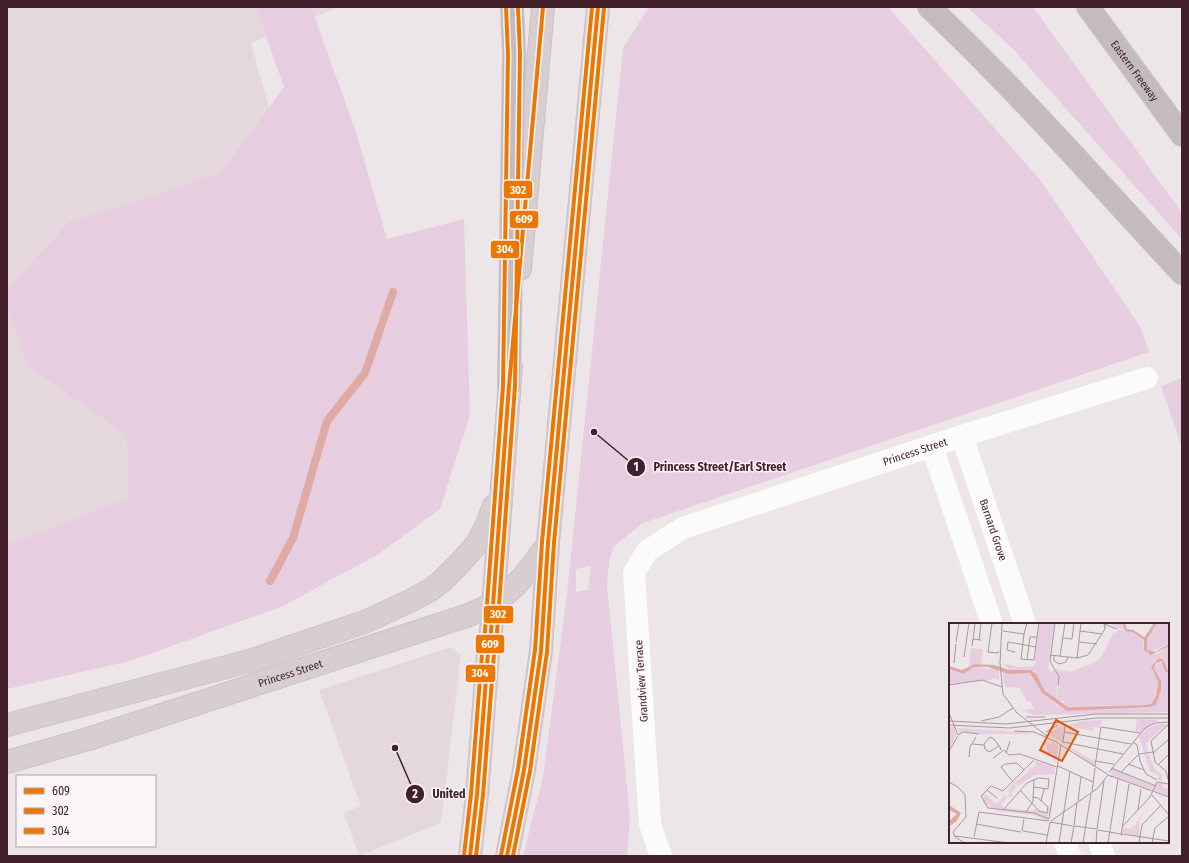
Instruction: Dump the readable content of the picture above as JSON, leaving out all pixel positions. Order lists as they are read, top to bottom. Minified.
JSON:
{"streets":{"highway":["Eastern Freeway"],"main road":["Princess Street"],"street":["Barnard Grove","Grandview Terrace"]},"crossings":[["Princess Street","Barnard Grove"],["Princess Street","Grandview Terrace"]],"places":["Princess Street/Earl Street","United"],"lines":["transit line 609","transit line 302","transit line 304"],"legend":["609","302","304"]}
